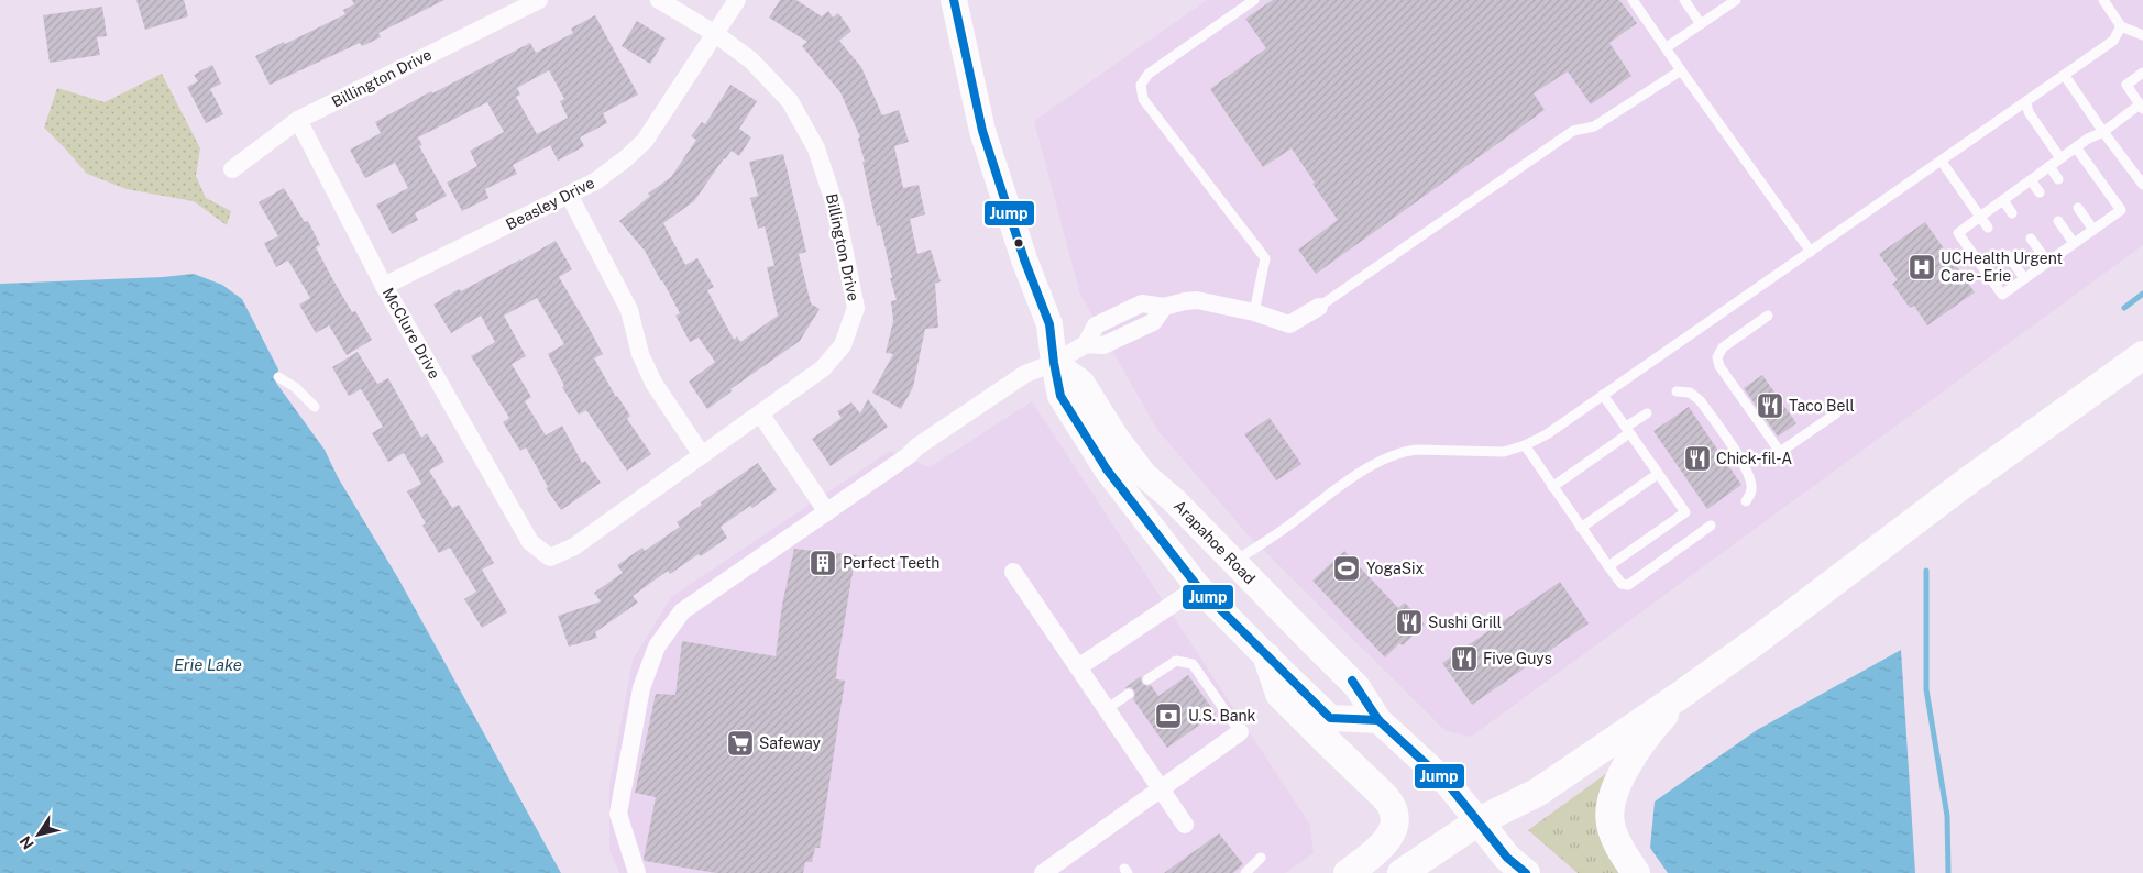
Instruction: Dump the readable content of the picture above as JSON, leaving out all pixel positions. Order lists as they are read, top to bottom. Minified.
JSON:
{"streets":{"main road":["Arapahoe Road"],"street":["Billington Drive","Beasley Drive","McClure Drive"]},"crossings":[["Billington Drive","Beasley Drive"],["Billington Drive","McClure Drive"],["Beasley Drive","McClure Drive"]],"water":["Erie Lake"],"places":{"hospital":["UCHealth Urgent Care - Erie"],"restaurant":["Taco Bell","Chick-fil-A","Sushi Grill","Five Guys"],"building":["Perfect Teeth"],"sports":["YogaSix"],"bank":["U.S. Bank"],"supermarket":["Safeway"]},"lines":["transit line Jump"],"north":"bottom left"}
